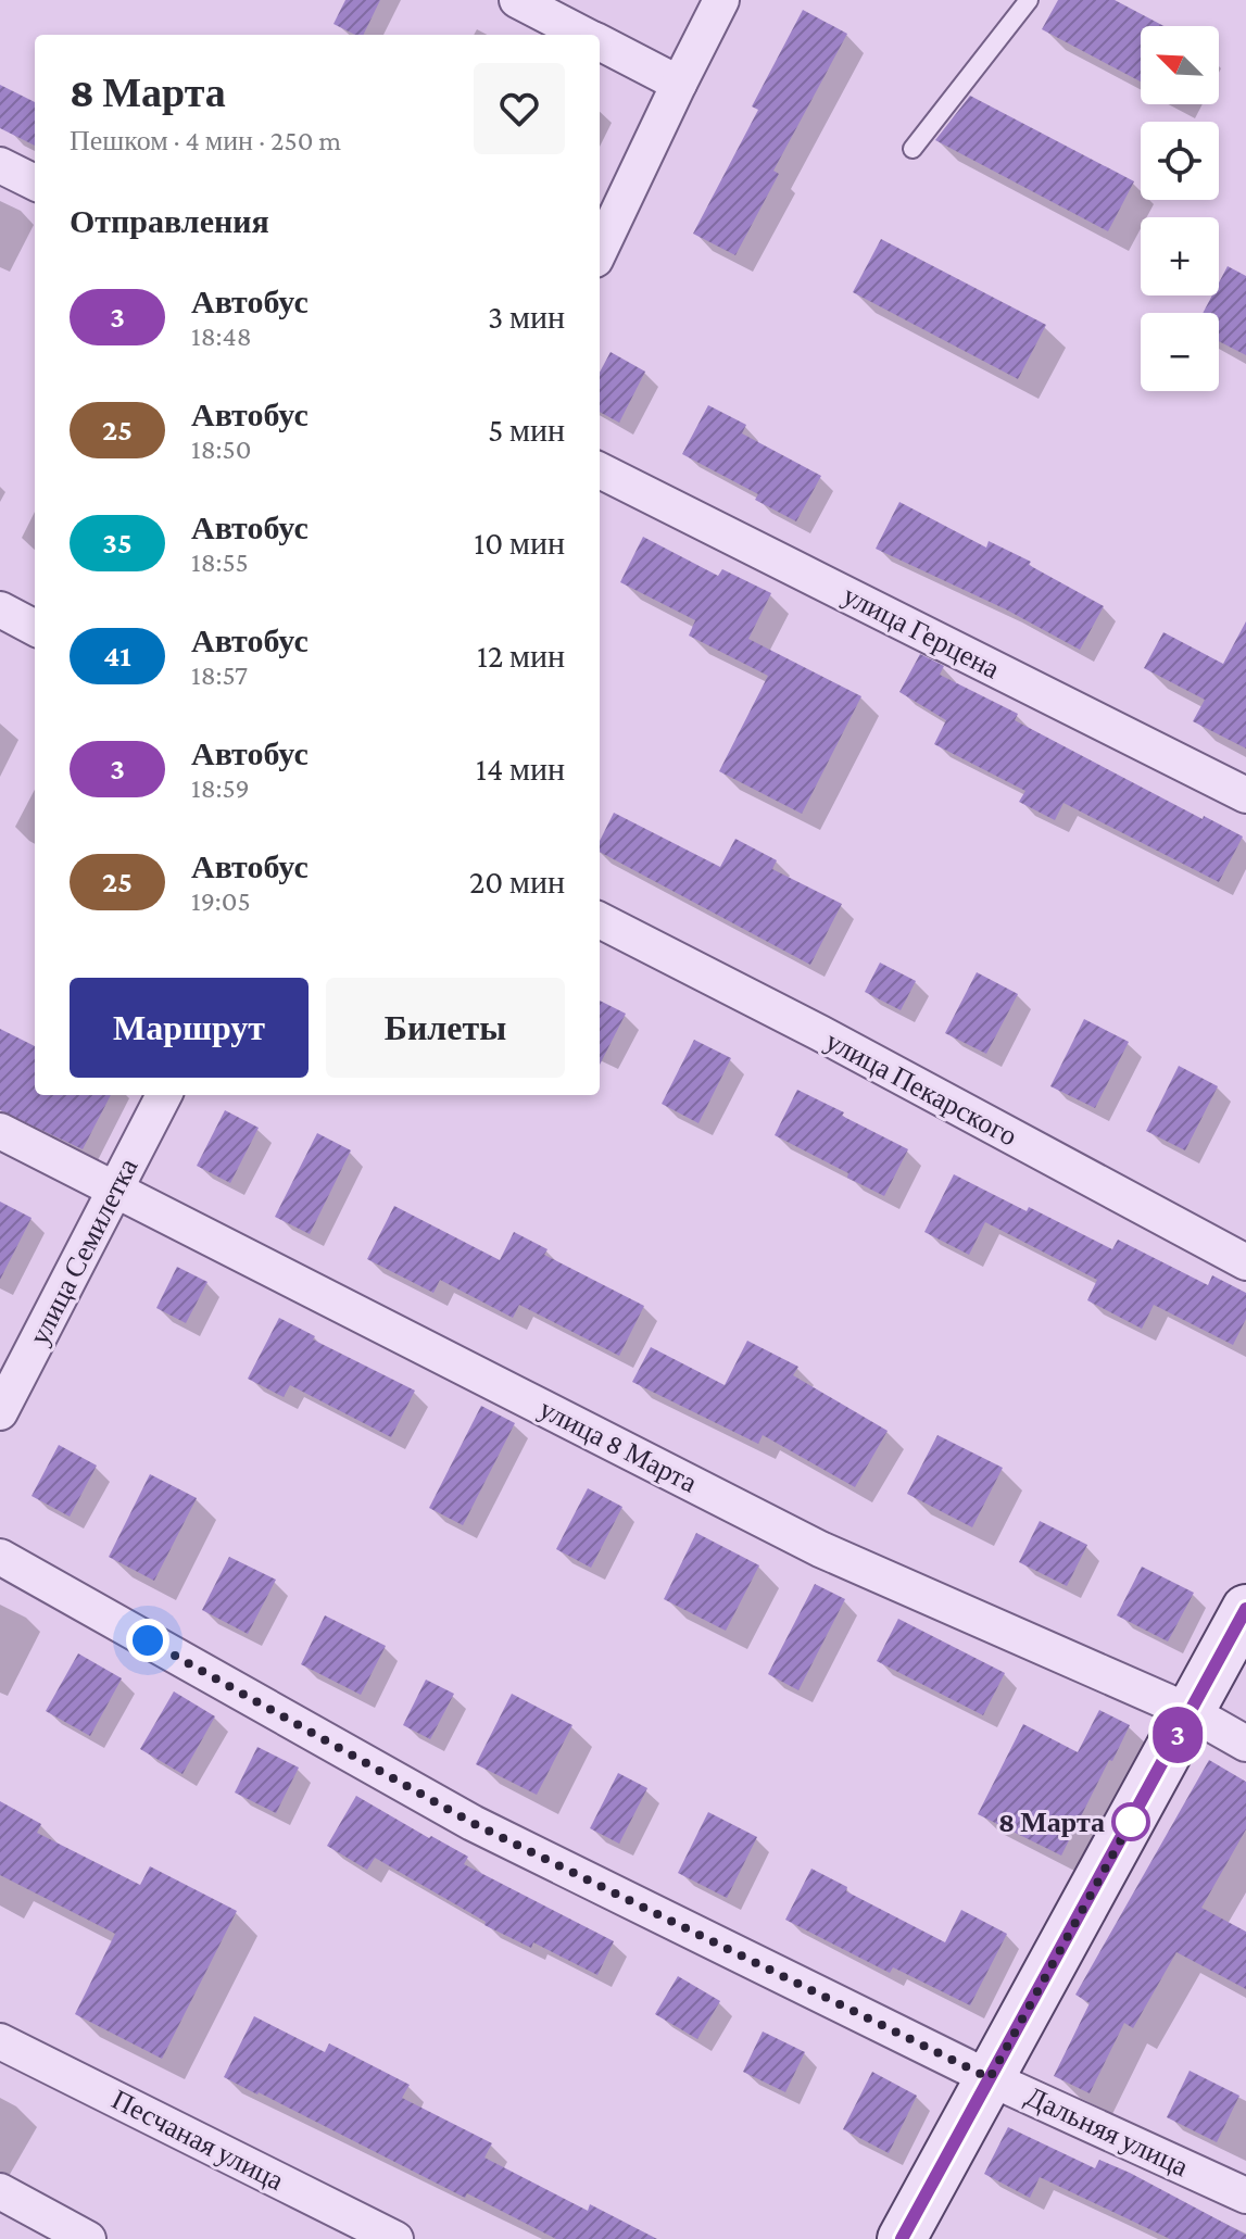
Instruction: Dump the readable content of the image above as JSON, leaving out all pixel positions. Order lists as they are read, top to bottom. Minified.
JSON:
{"streets":{"street":["улица Герцена","улица Пекарского","улица Семилетка","улица 8 Марта","Дальняя улица","Песчаная улица"]},"crossings":[["улица Семилетка","улица 8 Марта"]],"places":["8 Марта"],"lines":["bus line 3"],"north":"top left","page":{"on_map":"3","map_buttons":["+","−"],"heading":[["8 Марта","Пешком · 4 мин · 250 m"],"Отправления"],"list":[{"mark":"3","name":"Автобус","note":"18:48","value":"3 мин"},{"mark":"25","name":"Автобус","note":"18:50","value":"5 мин"},{"mark":"35","name":"Автобус","note":"18:55","value":"10 мин"},{"mark":"41","name":"Автобус","note":"18:57","value":"12 мин"},{"mark":"3","name":"Автобус","note":"18:59","value":"14 мин"},{"mark":"25","name":"Автобус","note":"19:05","value":"20 мин"}],"buttons":["Маршрут","Билеты"]}}
